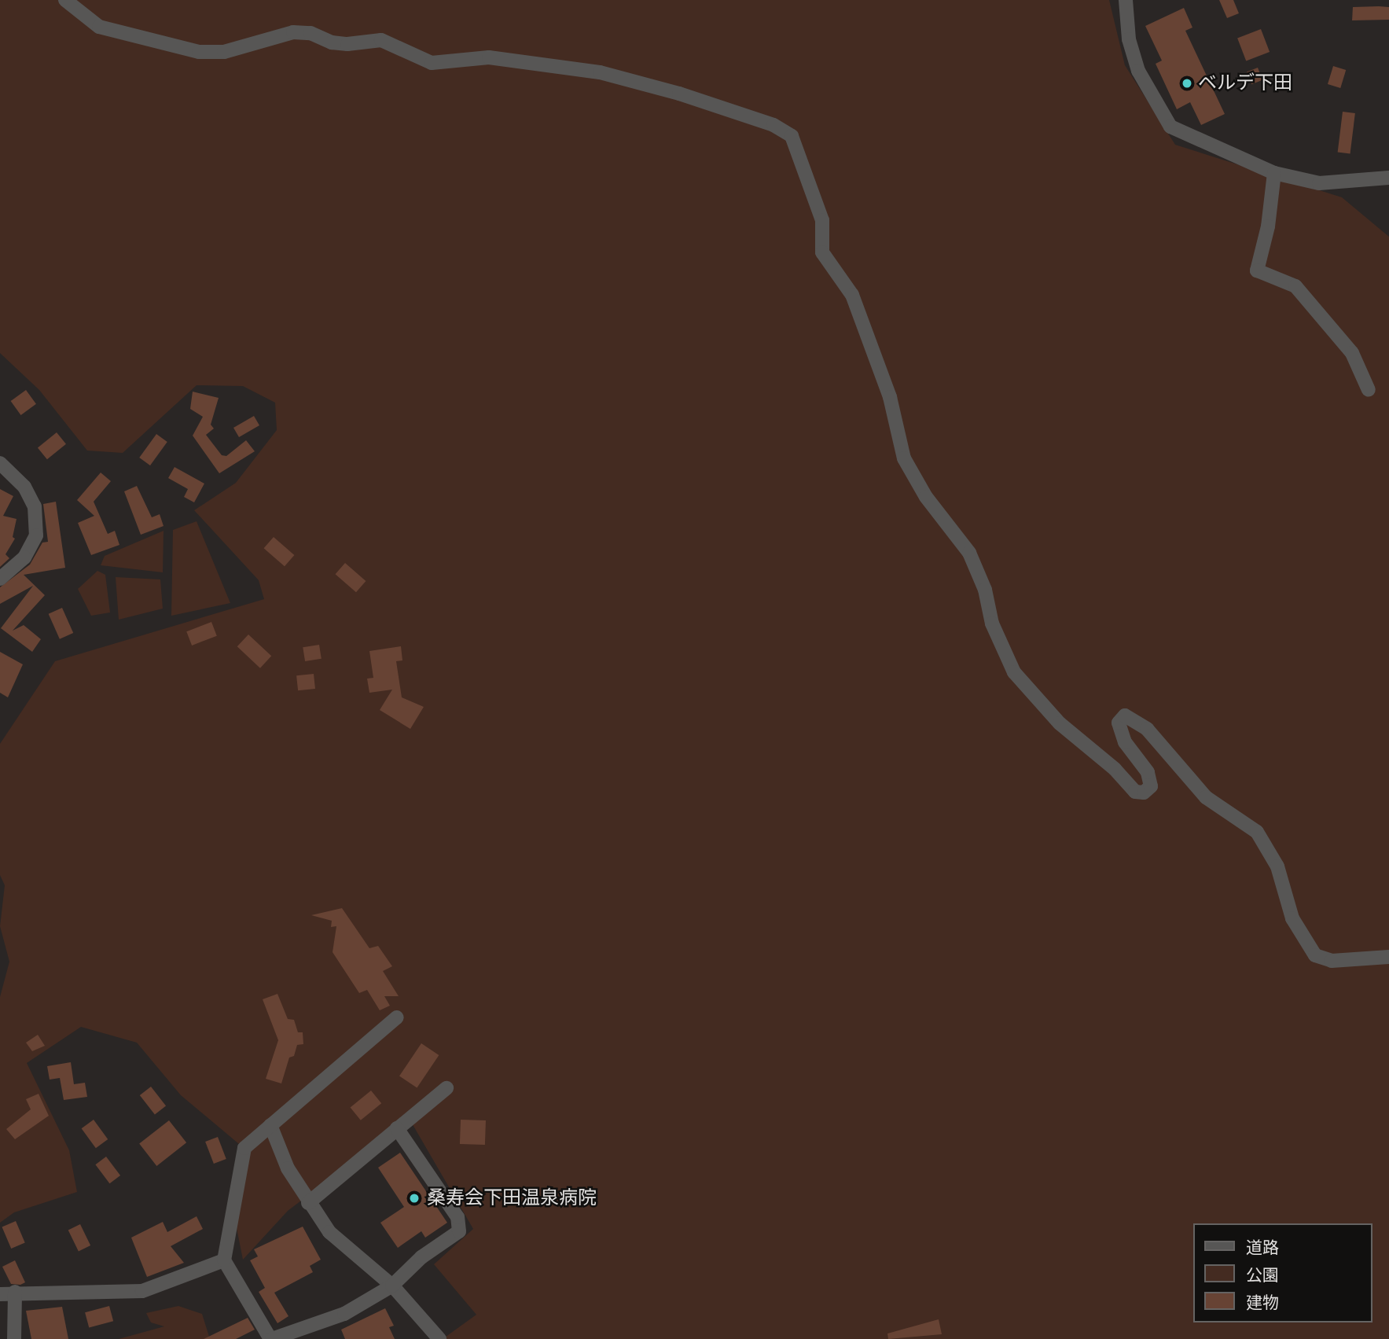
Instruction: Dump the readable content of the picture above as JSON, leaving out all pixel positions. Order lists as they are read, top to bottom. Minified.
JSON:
{"places":["ベルデ下田","桑寿会下田温泉病院"],"legend":["道路","公園","建物"]}
